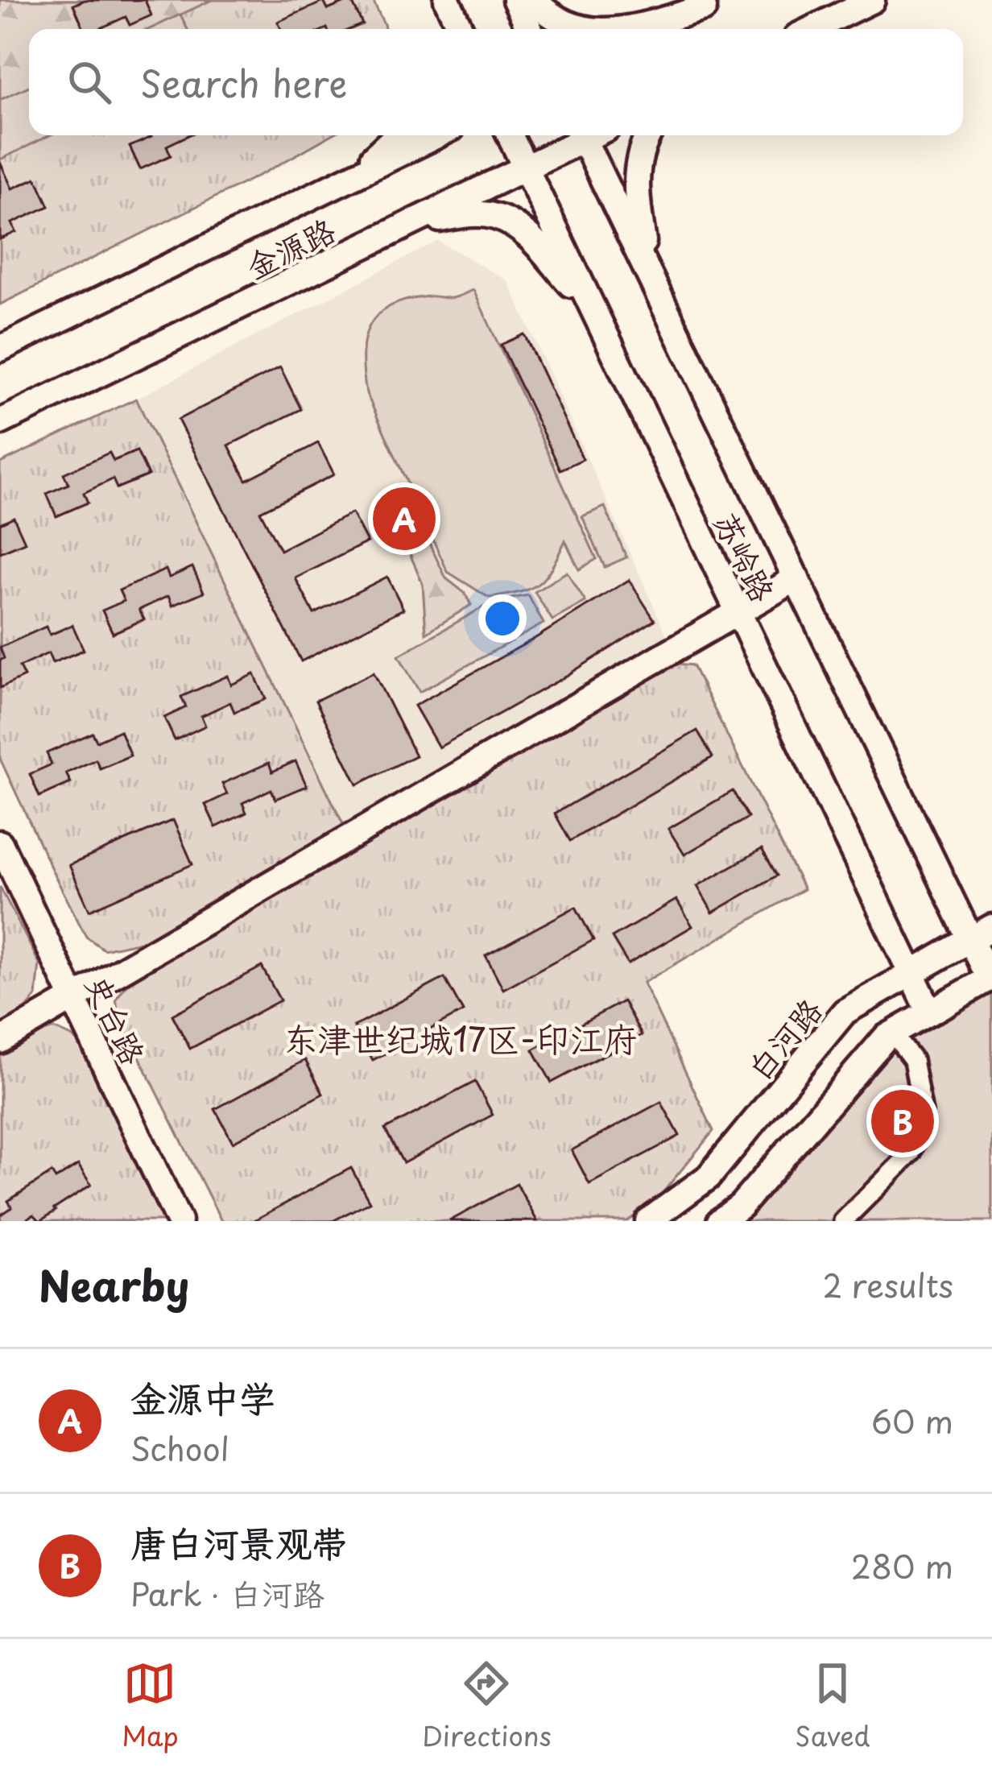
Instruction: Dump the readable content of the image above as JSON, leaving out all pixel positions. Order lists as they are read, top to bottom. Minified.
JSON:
{"streets":{"main road":["金源路","苏岭路","史台路","白河路"]},"crossings":[["金源路","苏岭路"],["苏岭路","白河路"]],"districts":["东津世纪城17区-印江府"],"page":{"search":"Search here","pins":["A","B"],"heading":["Nearby","2 results"],"list":[{"mark":"A","name":"金源中学","note":"School","value":"60 m"},{"mark":"B","name":"唐白河景观带","note":"Park · 白河路","value":"280 m"}],"nav":["Map","Directions","Saved"]}}
